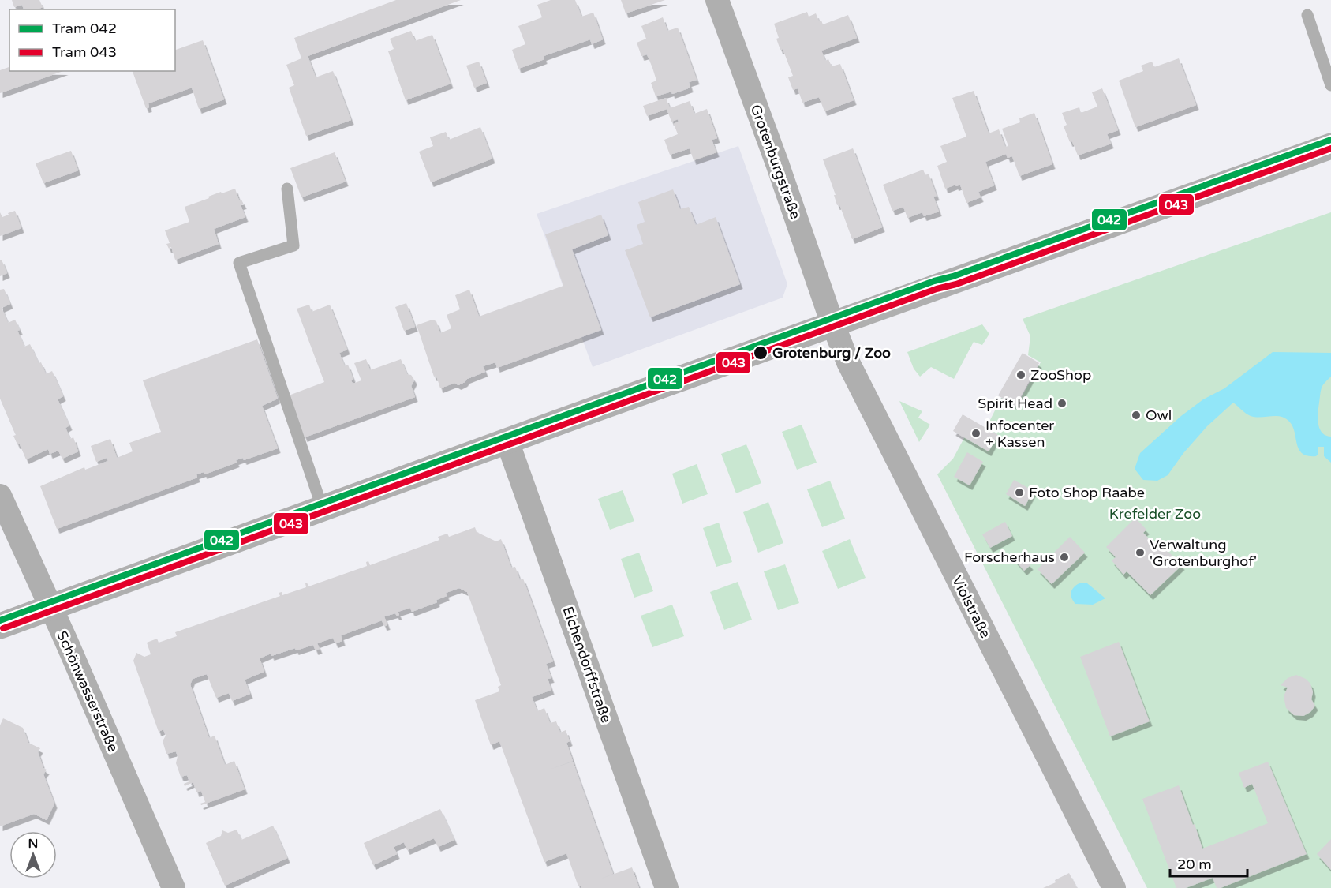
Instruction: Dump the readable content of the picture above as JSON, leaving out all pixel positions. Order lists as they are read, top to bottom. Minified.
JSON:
{"streets":{"street":["Grotenburgstraße","Violstraße","Eichendorffstraße","Schönwasserstraße"]},"crossings":[["Grotenburgstraße","Violstraße"]],"parks":["Krefelder Zoo"],"places":["Grotenburg / Zoo","ZooShop","Spirit Head","Owl","Infocenter + Kassen","Foto Shop Raabe","Verwaltung 'Grotenburghof'","Forscherhaus"],"lines":["tram line 042","tram line 043"],"legend":["Tram 042","Tram 043"],"scale_bar":"20 m","north":"top"}
